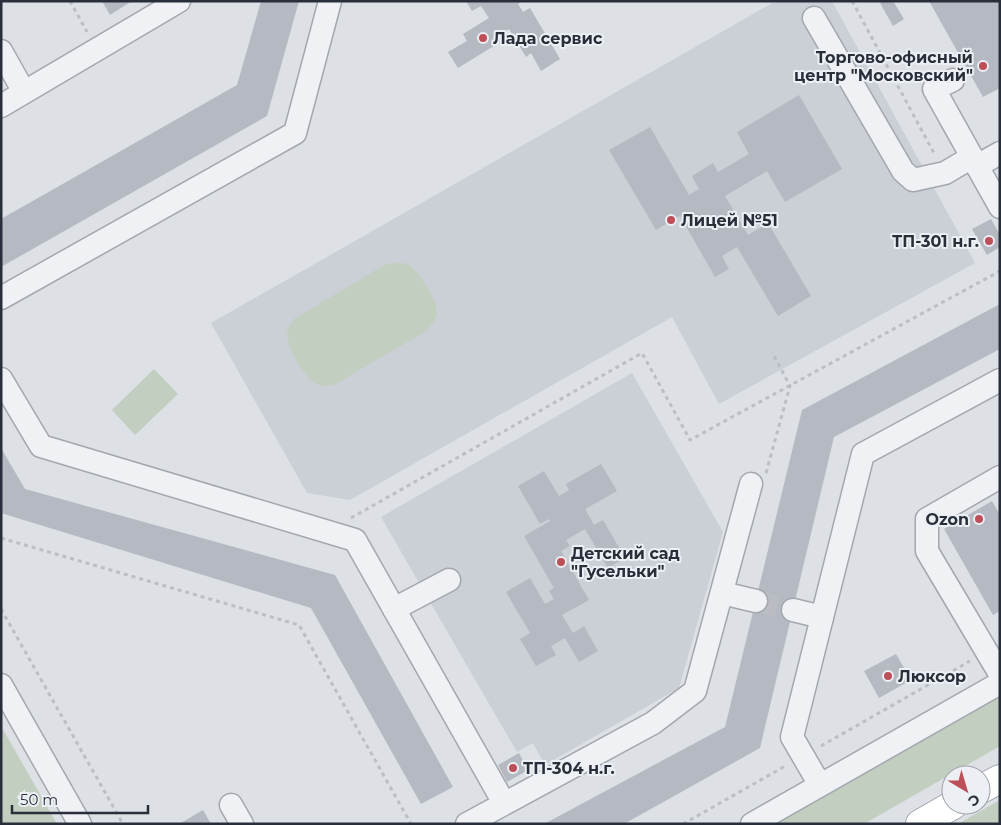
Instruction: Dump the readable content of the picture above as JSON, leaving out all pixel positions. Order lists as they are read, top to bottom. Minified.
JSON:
{"places":["Лада сервис","Торгово-офисный центр \"Московский\"","Лицей №51","ТП-301 н.г.","Ozon","Детский сад \"Гусельки\"","Люксор","ТП-304 н.г."],"scale_bar":"50 m","north":"bottom right"}
